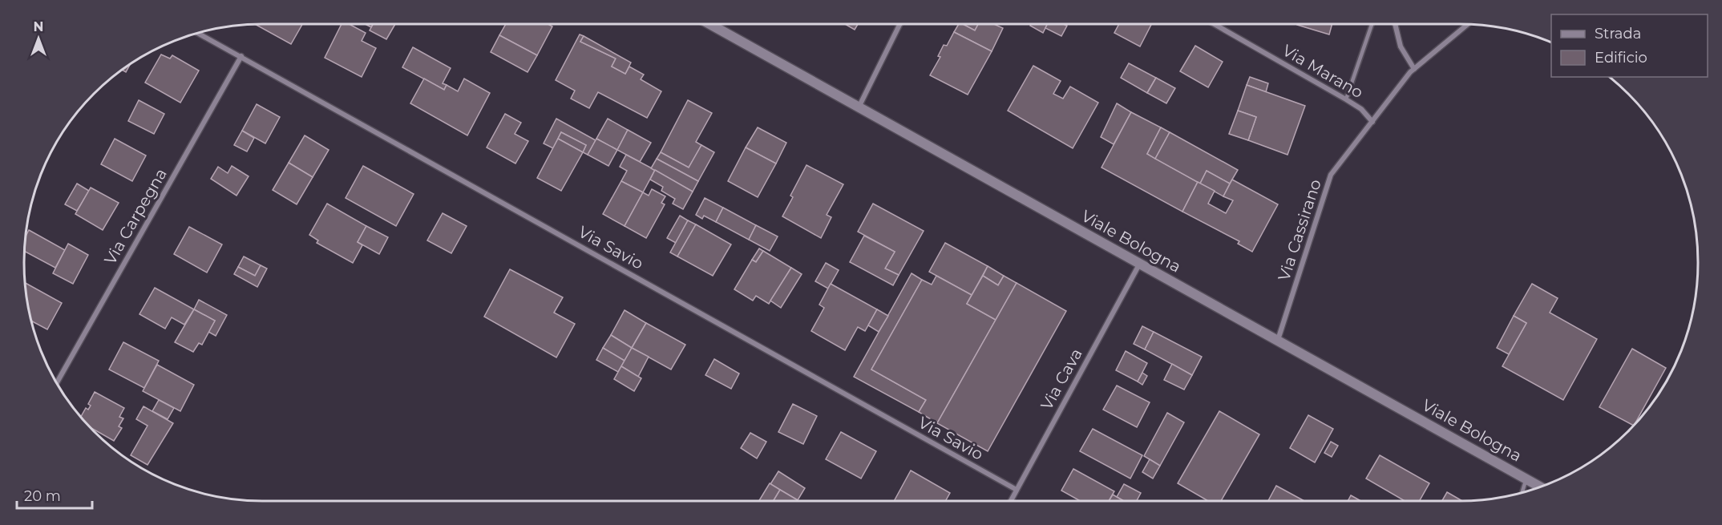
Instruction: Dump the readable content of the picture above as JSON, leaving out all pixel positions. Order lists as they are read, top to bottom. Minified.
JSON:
{"streets":{"main road":["Viale Bologna"],"street":["Via Marano","Via Carpegna","Via Cassirano","Via Savio","Via Cava"]},"crossings":[["Via Marano","Via Cassirano"],["Via Carpegna","Via Savio"],["Via Cassirano","Viale Bologna"],["Viale Bologna","Via Cava"],["Via Savio","Via Cava"]],"legend":["Strada","Edificio"],"scale_bar":"20 m","north":"top"}
